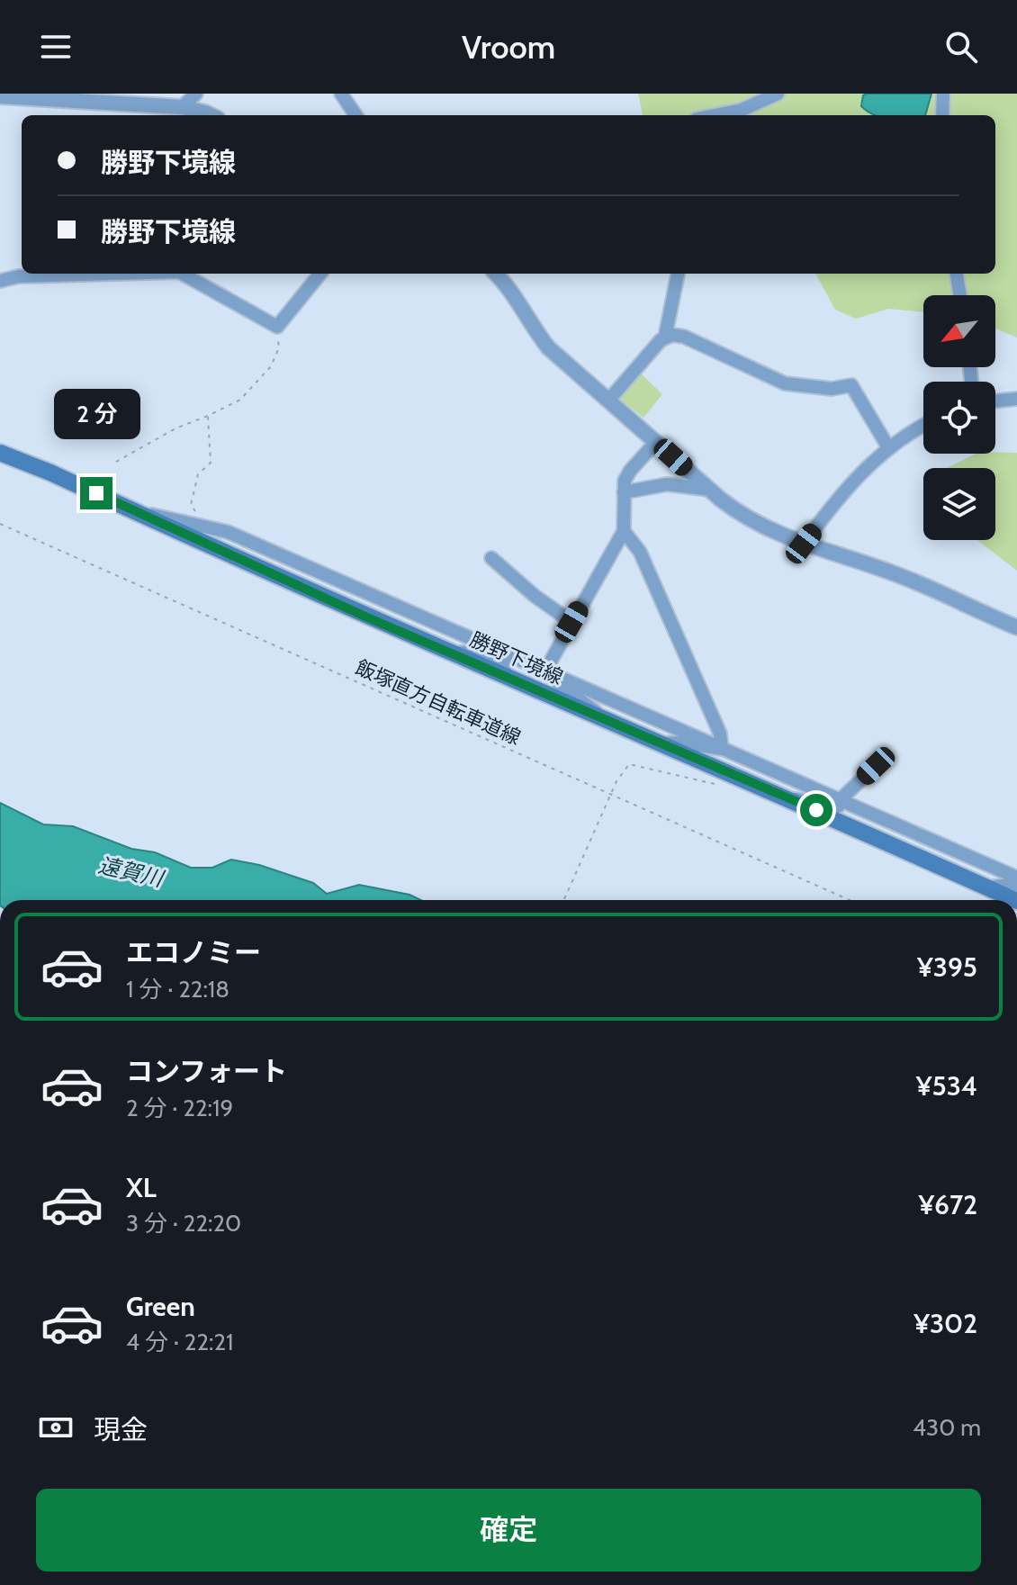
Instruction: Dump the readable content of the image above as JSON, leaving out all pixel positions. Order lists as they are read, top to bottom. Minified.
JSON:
{"streets":{"main road":["勝野下境線"],"path":["飯塚直方自転車道線"]},"water":["遠賀川"],"north":"bottom left","page":{"header":"Vroom","banner":["勝野下境線","勝野下境線"],"bubble":"2 分","list":[{"name":"エコノミー","note":"1 分 · 22:18","value":"¥395"},{"name":"コンフォート","note":"2 分 · 22:19","value":"¥534"},{"name":"XL","note":"3 分 · 22:20","value":"¥672"},{"name":"Green","note":"4 分 · 22:21","value":"¥302"}],"pay":["現金","430 m"],"buttons":"確定"}}
